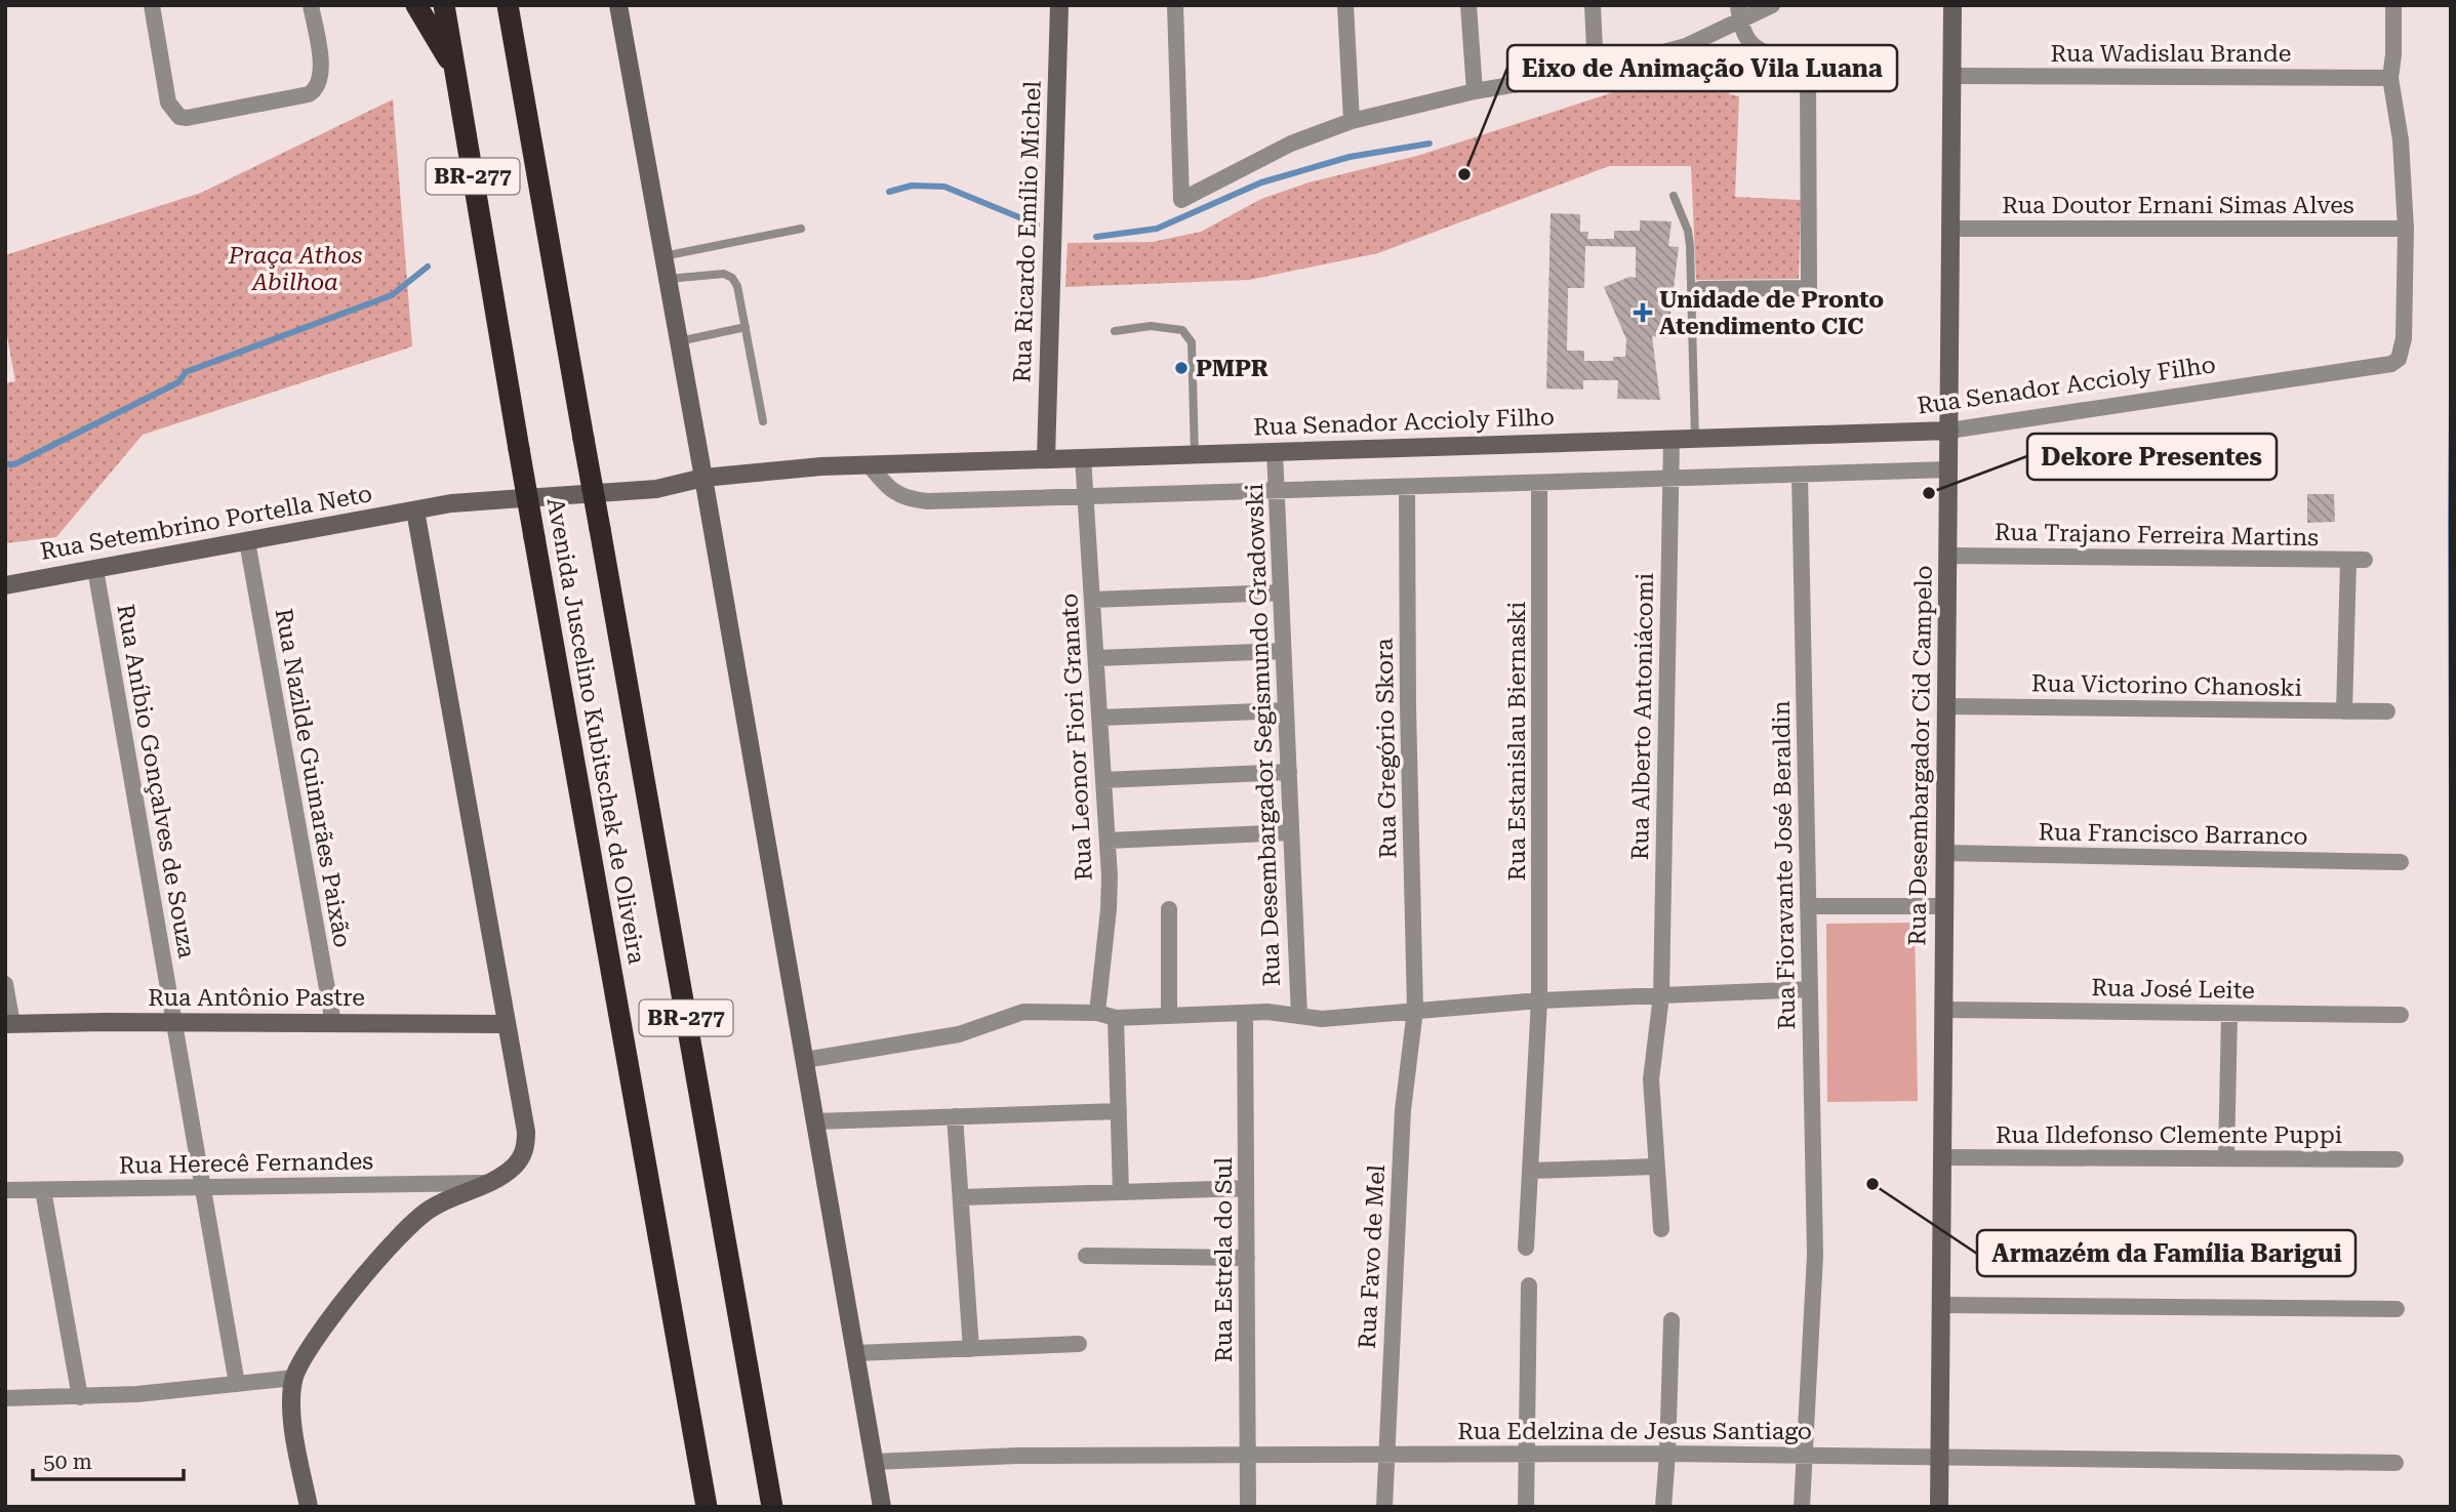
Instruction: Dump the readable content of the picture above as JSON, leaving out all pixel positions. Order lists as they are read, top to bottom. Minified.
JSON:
{"streets":{"highway":["BR-277","Avenida Juscelino Kubitschek de Oliveira"],"street":["Rua Wadislau Brande","Rua Doutor Ernani Simas Alves","Rua Ricardo Emílio Michel","Rua Senador Accioly Filho","Rua Setembrino Portella Neto","Rua Trajano Ferreira Martins","Rua Victorino Chanoski","Rua Alberto Antoniácomi","Rua Desembargador Segismundo Gradowski","Rua Leonor Fiori Granato","Rua Estanislau Biernaski","Rua Gregório Skora","Rua Desembargador Cid Campelo","Rua Nazilde Guimarães Paixão","Rua Aníbio Gonçalves de Souza","Rua Francisco Barranco","Rua Fioravante José Beraldin","Rua José Leite","Rua Antônio Pastre","Rua Ildefonso Clemente Puppi","Rua Herecê Fernandes","Rua Favo de Mel","Rua Estrela do Sul","Rua Edelzina de Jesus Santiago"]},"crossings":[["Rua Wadislau Brande","Rua Desembargador Cid Campelo"],["Rua Doutor Ernani Simas Alves","Rua Senador Accioly Filho"],["Rua Doutor Ernani Simas Alves","Rua Desembargador Cid Campelo"],["Rua Ricardo Emílio Michel","Rua Senador Accioly Filho"],["Rua Senador Accioly Filho","Rua Setembrino Portella Neto"],["Rua Senador Accioly Filho","Rua Alberto Antoniácomi"],["Rua Senador Accioly Filho","Rua Desembargador Segismundo Gradowski"],["Rua Senador Accioly Filho","Rua Leonor Fiori Granato"],["Rua Senador Accioly Filho","Rua Desembargador Cid Campelo"],["Rua Setembrino Portella Neto","Rua Nazilde Guimarães Paixão"],["Rua Setembrino Portella Neto","Rua Aníbio Gonçalves de Souza"],["Rua Trajano Ferreira Martins","Rua Victorino Chanoski"],["Rua Trajano Ferreira Martins","Rua Desembargador Cid Campelo"],["Rua Victorino Chanoski","Rua Desembargador Cid Campelo"],["Rua Gregório Skora","Rua Favo de Mel"],["Rua Desembargador Cid Campelo","Rua Francisco Barranco"],["Rua Desembargador Cid Campelo","Rua José Leite"],["Rua Desembargador Cid Campelo","Rua Ildefonso Clemente Puppi"],["Rua Desembargador Cid Campelo","Rua Edelzina de Jesus Santiago"],["Rua Nazilde Guimarães Paixão","Rua Antônio Pastre"],["Rua Aníbio Gonçalves de Souza","Rua Antônio Pastre"],["Rua Aníbio Gonçalves de Souza","Rua Herecê Fernandes"],["Rua Fioravante José Beraldin","Rua Edelzina de Jesus Santiago"],["Rua Favo de Mel","Rua Edelzina de Jesus Santiago"],["Rua Estrela do Sul","Rua Edelzina de Jesus Santiago"]],"parks":["Praça Athos Abilhoa"],"places":{"other":["Eixo de Animação Vila Luana","PMPR","Dekore Presentes","Armazém da Família Barigui"],"health":["Unidade de Pronto Atendimento CIC"]},"scale_bar":"50 m"}
